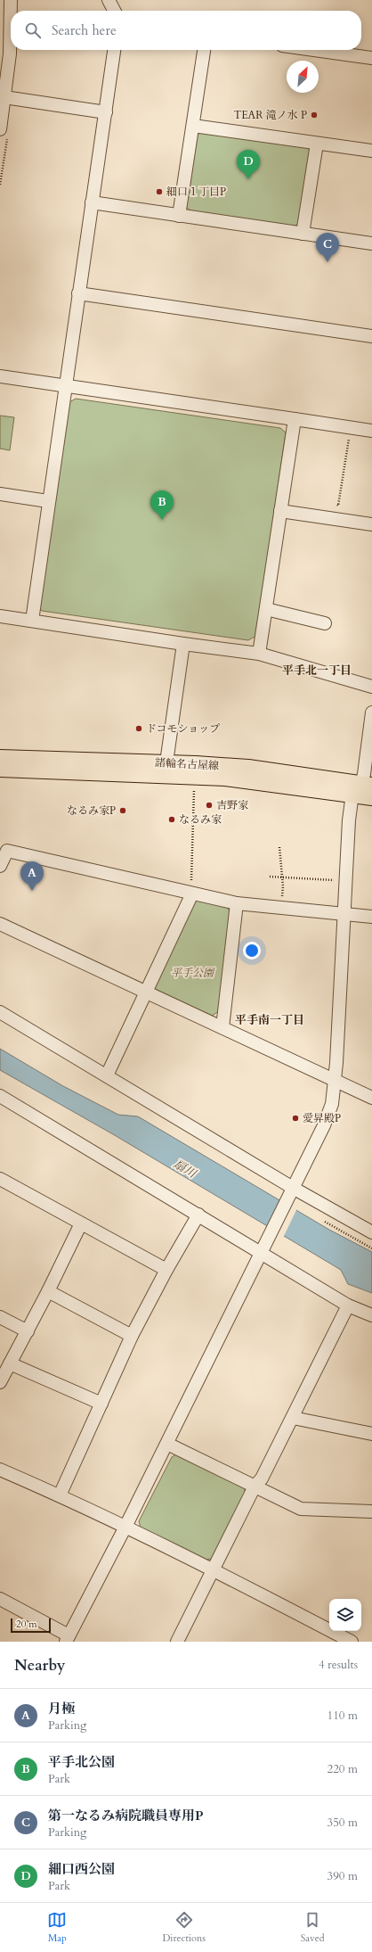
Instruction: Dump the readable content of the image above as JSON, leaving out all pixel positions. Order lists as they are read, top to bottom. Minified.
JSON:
{"streets":{"main road":["諸輪名古屋線"]},"districts":["平手北一丁目","平手南一丁目"],"water":["扇川"],"parks":["平手公園"],"places":["TEAR 滝ノ水 P","細口１丁目P","ドコモショップ","吉野家","なるみ家P","なるみ家","愛昇殿P"],"scale_bar":"20 m","north":"top right","page":{"search":"Search here","pins":["D","C","B","A"],"scale":"20 m","heading":["Nearby","4 results"],"list":[{"mark":"A","name":"月極","note":"Parking","value":"110 m"},{"mark":"B","name":"平手北公園","note":"Park","value":"220 m"},{"mark":"C","name":"第一なるみ病院職員専用P","note":"Parking","value":"350 m"},{"mark":"D","name":"細口西公園","note":"Park","value":"390 m"}],"nav":["Map","Directions","Saved"]}}
